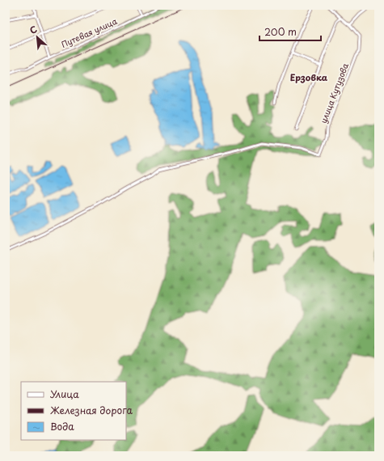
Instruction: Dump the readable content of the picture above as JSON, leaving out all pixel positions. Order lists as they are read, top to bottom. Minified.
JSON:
{"streets":{"street":["Путевая улица","улица Кутузова"]},"districts":["Ерзовка"],"legend":["Улица","Железная дорога","Вода"],"scale_bar":"200 m","north":"top left"}
